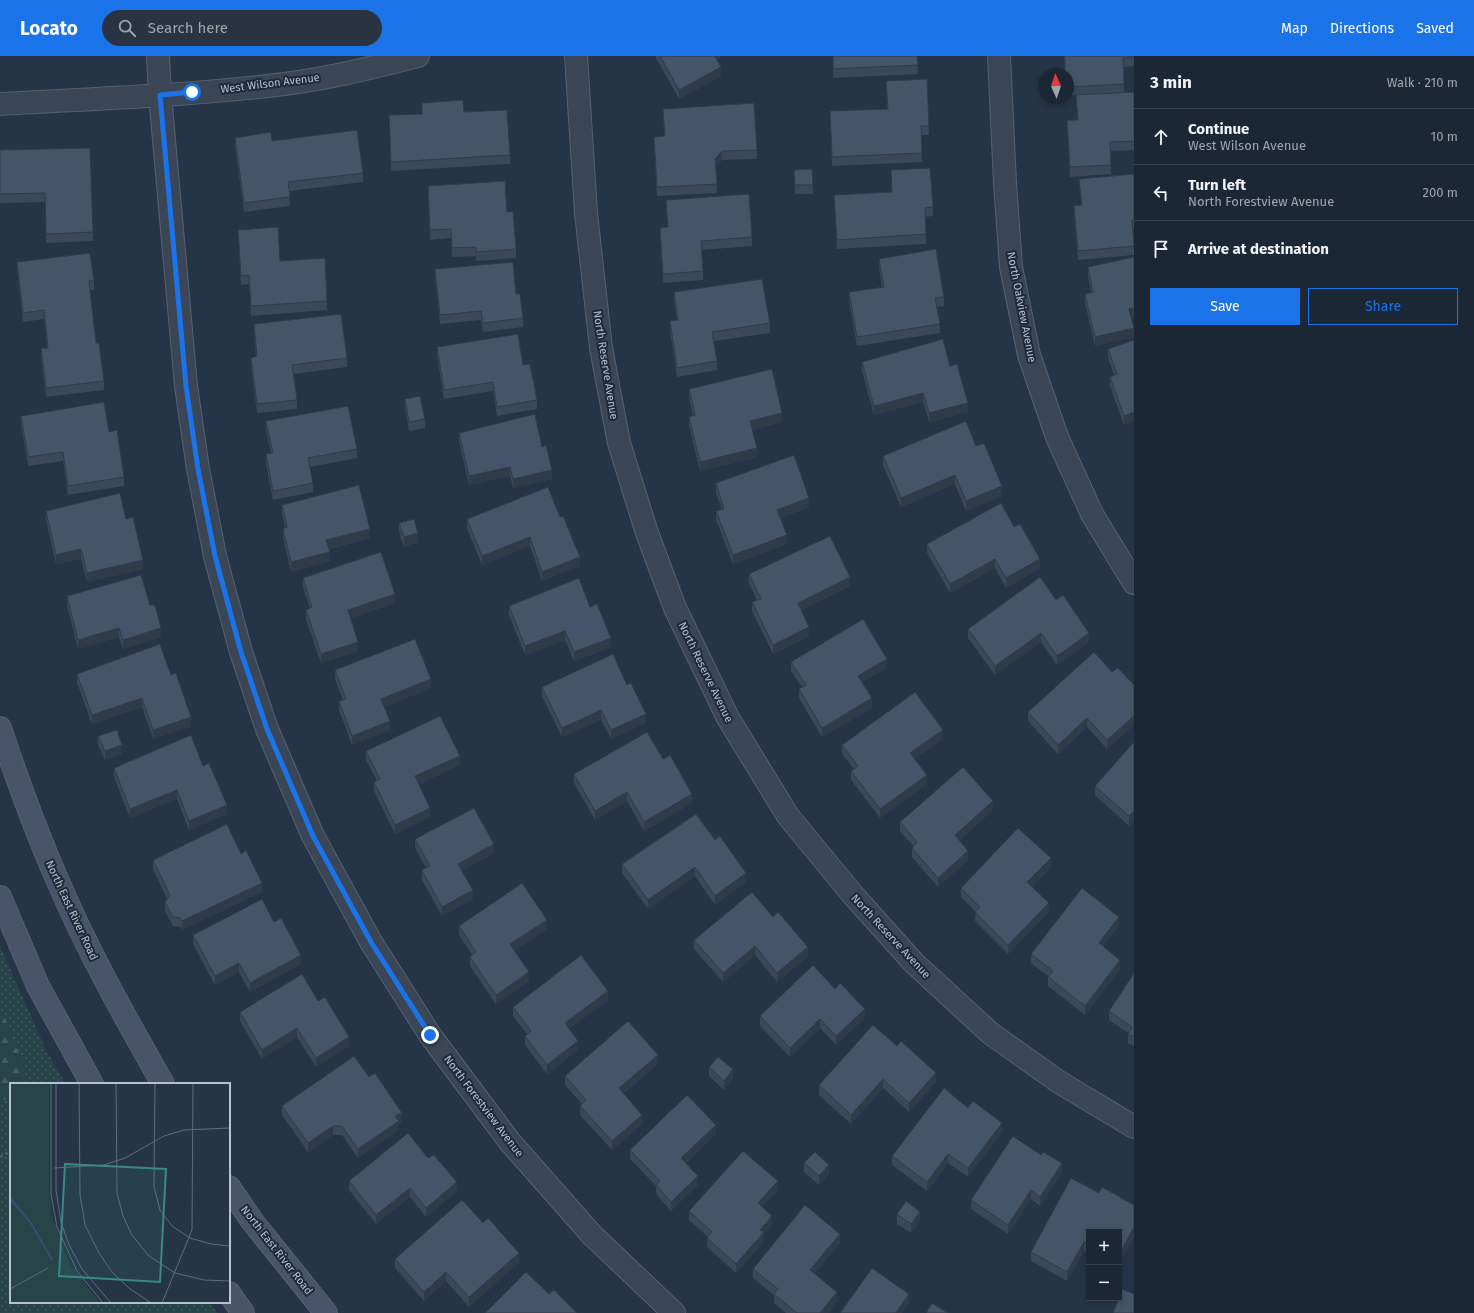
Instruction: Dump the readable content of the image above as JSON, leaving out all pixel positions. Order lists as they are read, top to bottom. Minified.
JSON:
{"streets":{"main road":["North East River Road"],"street":["West Wilson Avenue","North Oakview Avenue","North Reserve Avenue","North Forestview Avenue"]},"crossings":[["West Wilson Avenue","North Forestview Avenue"]],"north":"top","page":{"header":"Locato","search":"Search here","nav":["Map","Directions","Saved"],"heading":["3 min","Walk · 210 m"],"list":[["Continue","West Wilson Avenue","10 m"],["Turn left","North Forestview Avenue","200 m"],"Arrive at destination"],"buttons":["Save","Share"],"map_buttons":["+","−"]}}
